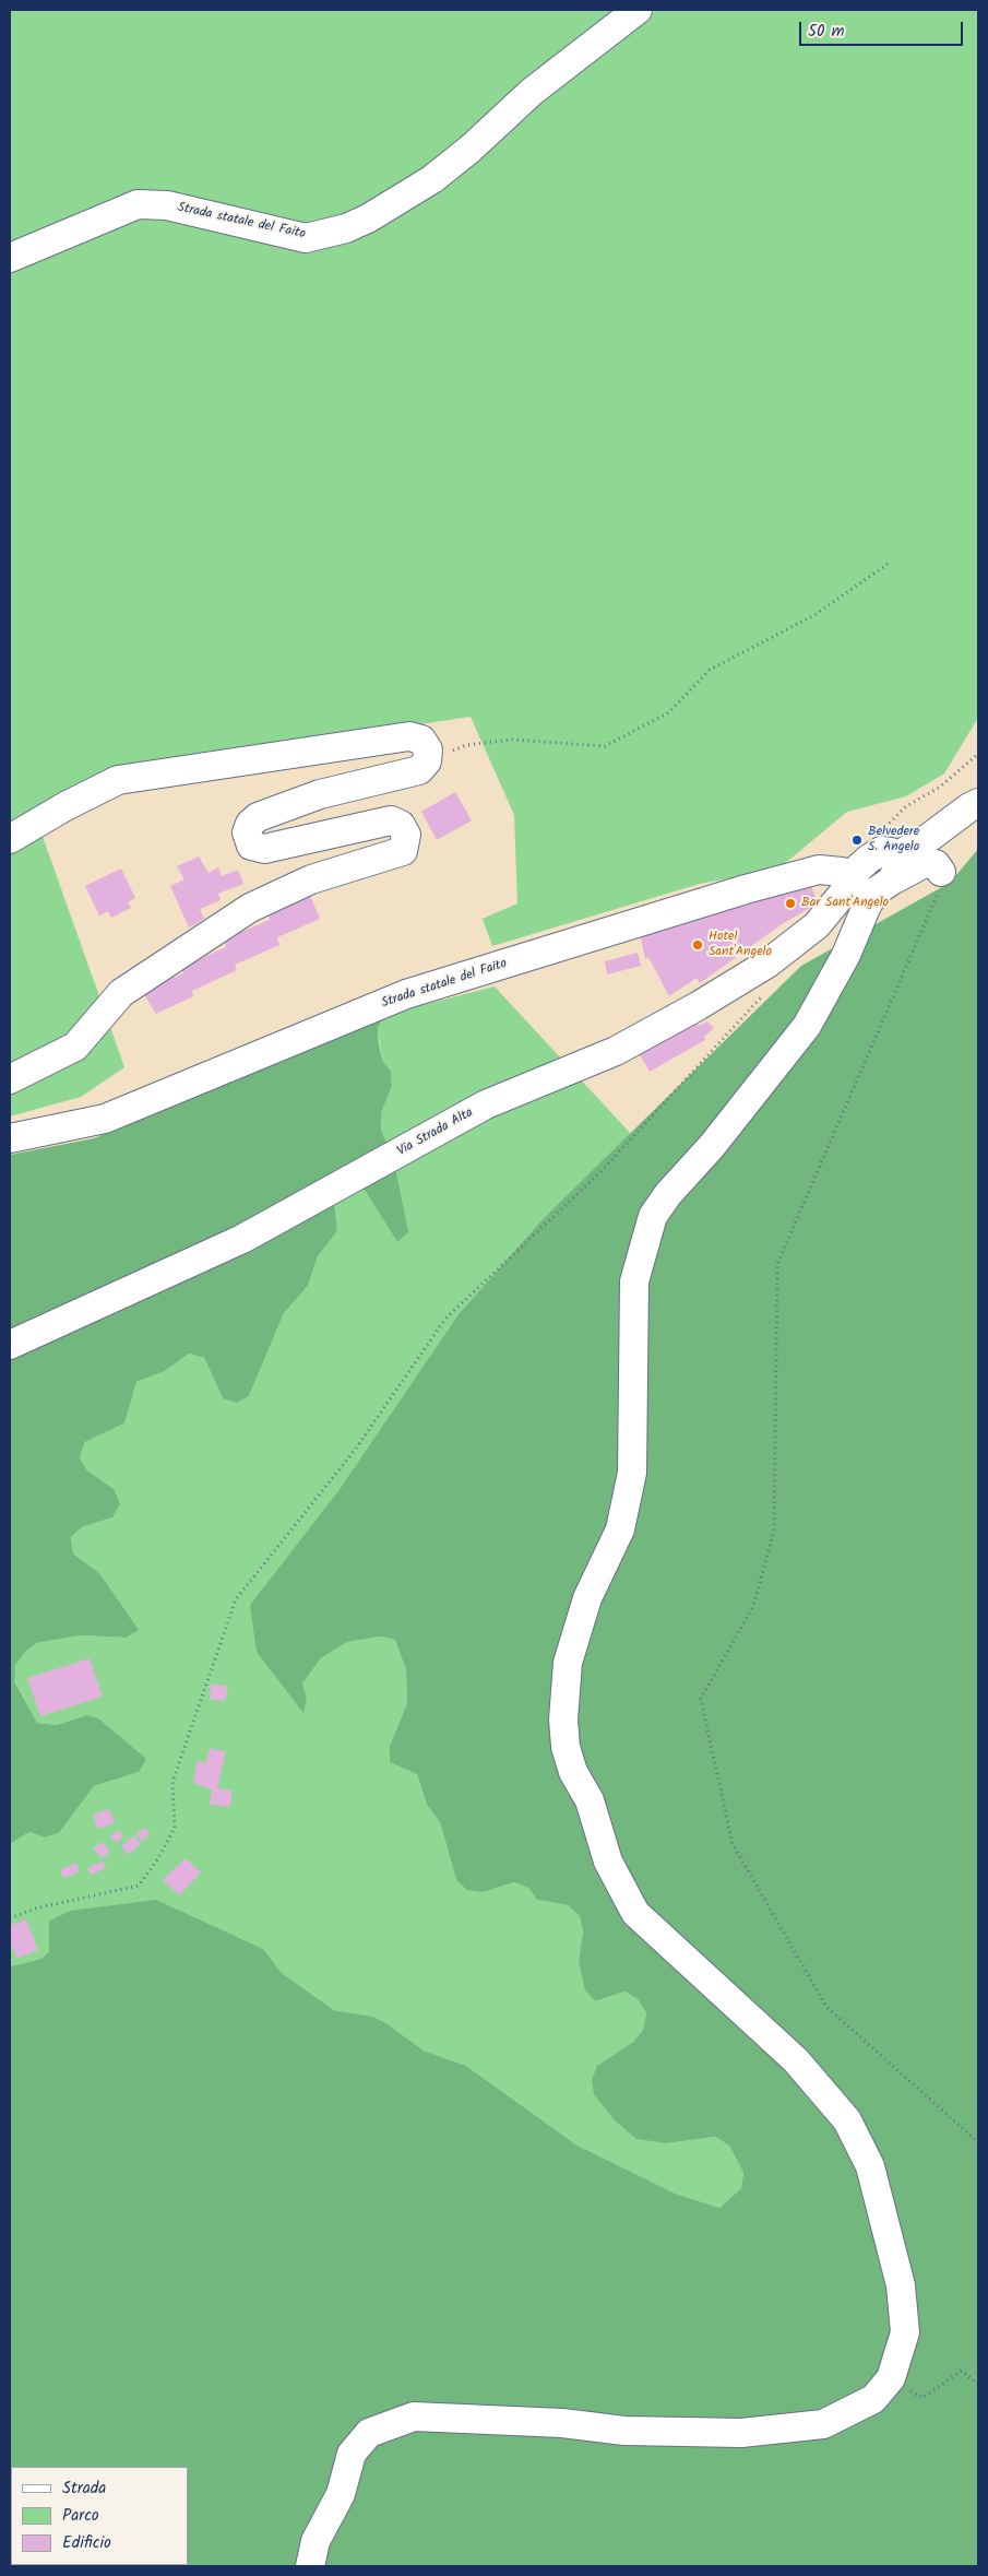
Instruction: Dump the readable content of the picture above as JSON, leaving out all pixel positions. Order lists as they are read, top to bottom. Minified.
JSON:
{"streets":{"street":["Strada statale del Faito","Via Strada Alta"]},"crossings":[["Strada statale del Faito","Via Strada Alta"]],"places":["Belvedere S. Angelo","Bar Sant'Angelo","Hotel Sant'Angelo"],"legend":["Strada","Parco","Edificio"],"scale_bar":"50 m"}
